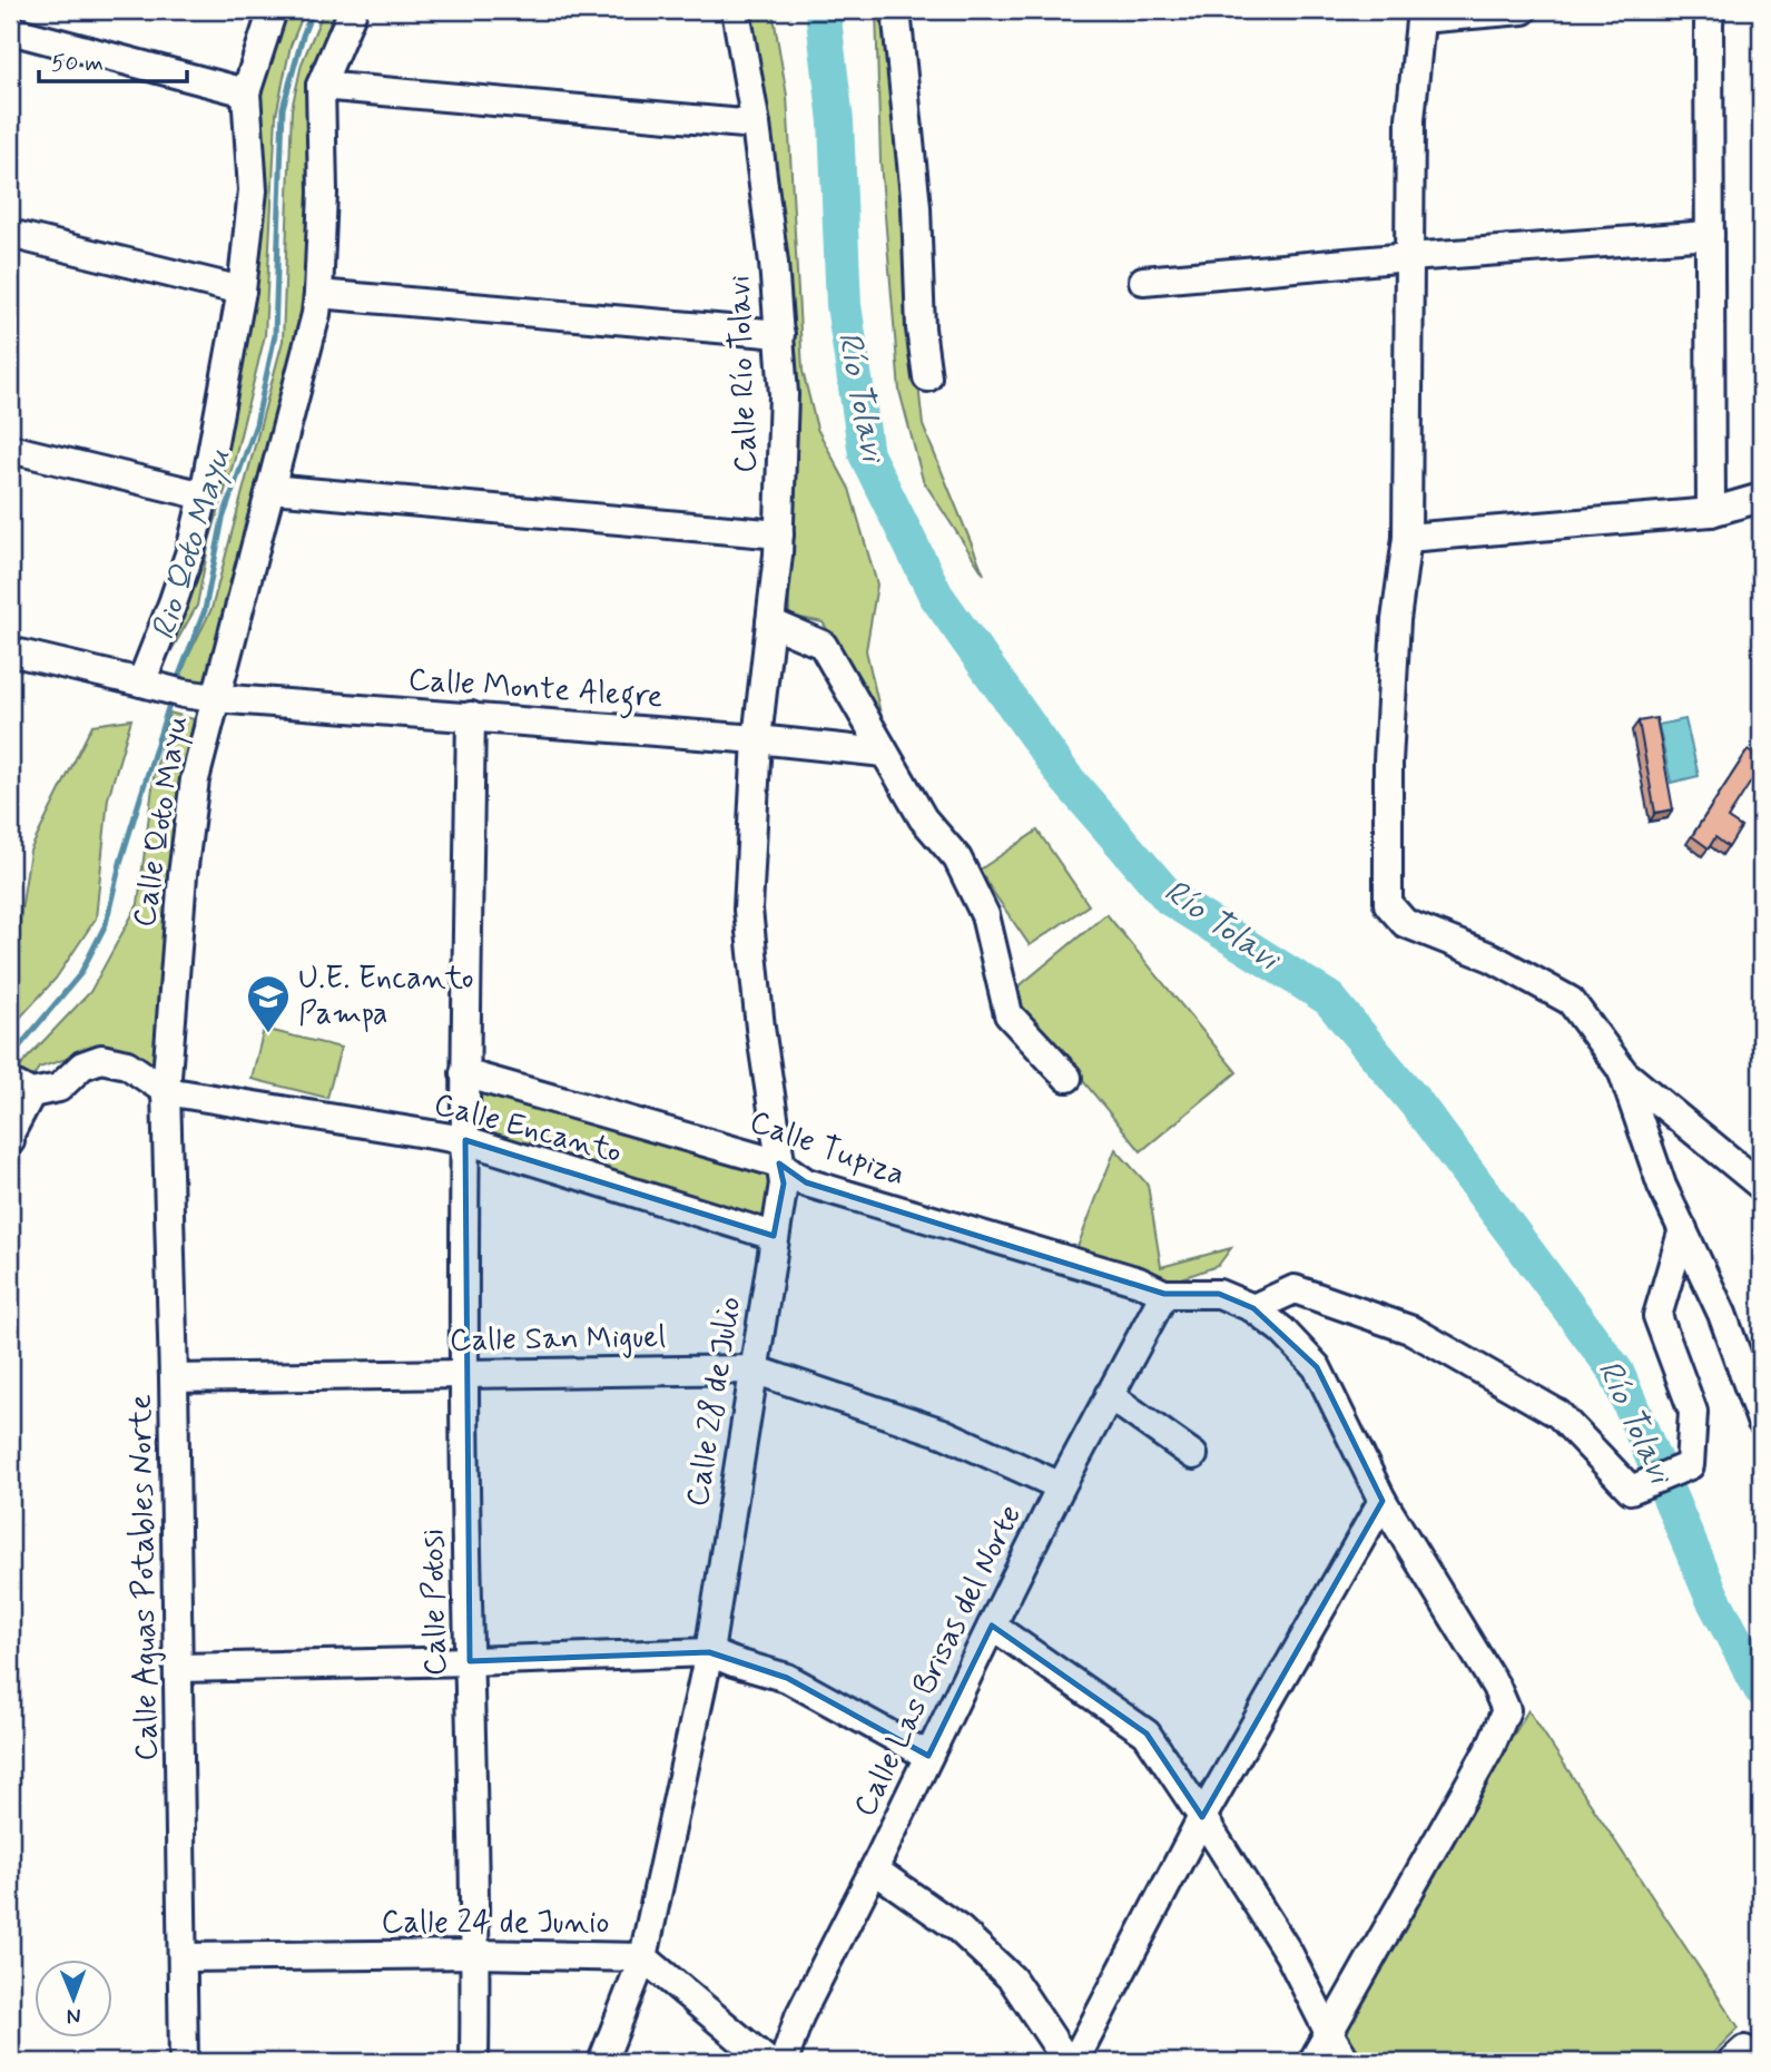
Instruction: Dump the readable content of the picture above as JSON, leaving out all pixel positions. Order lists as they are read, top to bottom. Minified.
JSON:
{"streets":{"street":["Calle Río Tolavi","Calle Monte Alegre","Calle Qoto Mayu","Calle Encanto","Calle Tupiza","Calle San Miguel","Calle 28 de Julio","Calle Aguas Potables Norte","Calle Potosi","Calle Las Brisas del Norte","Calle 24 de Junio"]},"crossings":[["Calle Río Tolavi","Calle Monte Alegre"],["Calle Río Tolavi","Calle 28 de Julio"],["Calle Monte Alegre","Calle Qoto Mayu"],["Calle Monte Alegre","Calle 28 de Julio"],["Calle Monte Alegre","Calle Potosi"],["Calle Qoto Mayu","Calle Encanto"],["Calle Qoto Mayu","Calle Aguas Potables Norte"],["Calle Encanto","Calle 28 de Julio"],["Calle Encanto","Calle Aguas Potables Norte"],["Calle Encanto","Calle Potosi"],["Calle Tupiza","Calle 28 de Julio"],["Calle Tupiza","Calle Potosi"],["Calle Tupiza","Calle Las Brisas del Norte"],["Calle San Miguel","Calle 28 de Julio"],["Calle San Miguel","Calle Aguas Potables Norte"],["Calle San Miguel","Calle Potosi"],["Calle San Miguel","Calle Las Brisas del Norte"],["Calle 28 de Julio","Calle 24 de Junio"],["Calle Aguas Potables Norte","Calle 24 de Junio"],["Calle Potosi","Calle 24 de Junio"]],"water":["Río Tolavi","Rio Qoto Mayu"],"places":{"school or university":["U.E. Encanto Pampa"]},"scale_bar":"50 m","north":"bottom"}
